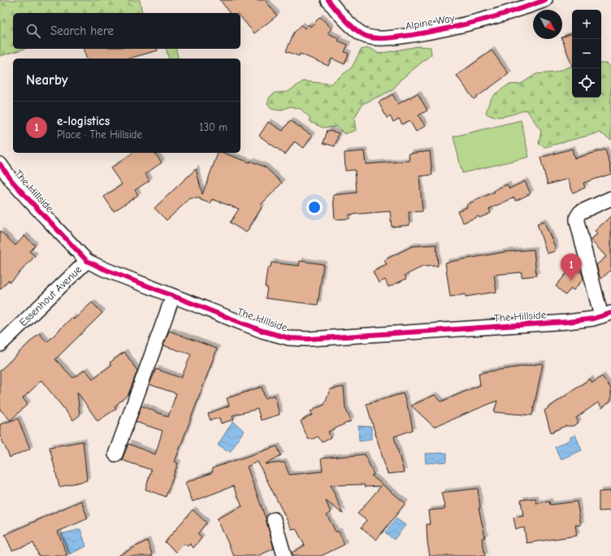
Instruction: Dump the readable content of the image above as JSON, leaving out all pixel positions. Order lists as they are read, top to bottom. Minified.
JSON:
{"streets":{"street":["Alpine Way","The Hillside","Essenhout Avenue"]},"crossings":[["The Hillside","Essenhout Avenue"]],"north":"bottom right","page":{"map_buttons":["+","−"],"search":"Search here","heading":"Nearby","list":[{"mark":"1","name":"e-logistics","note":"Place · The Hillside","value":"130 m"}],"pins":"1"}}
